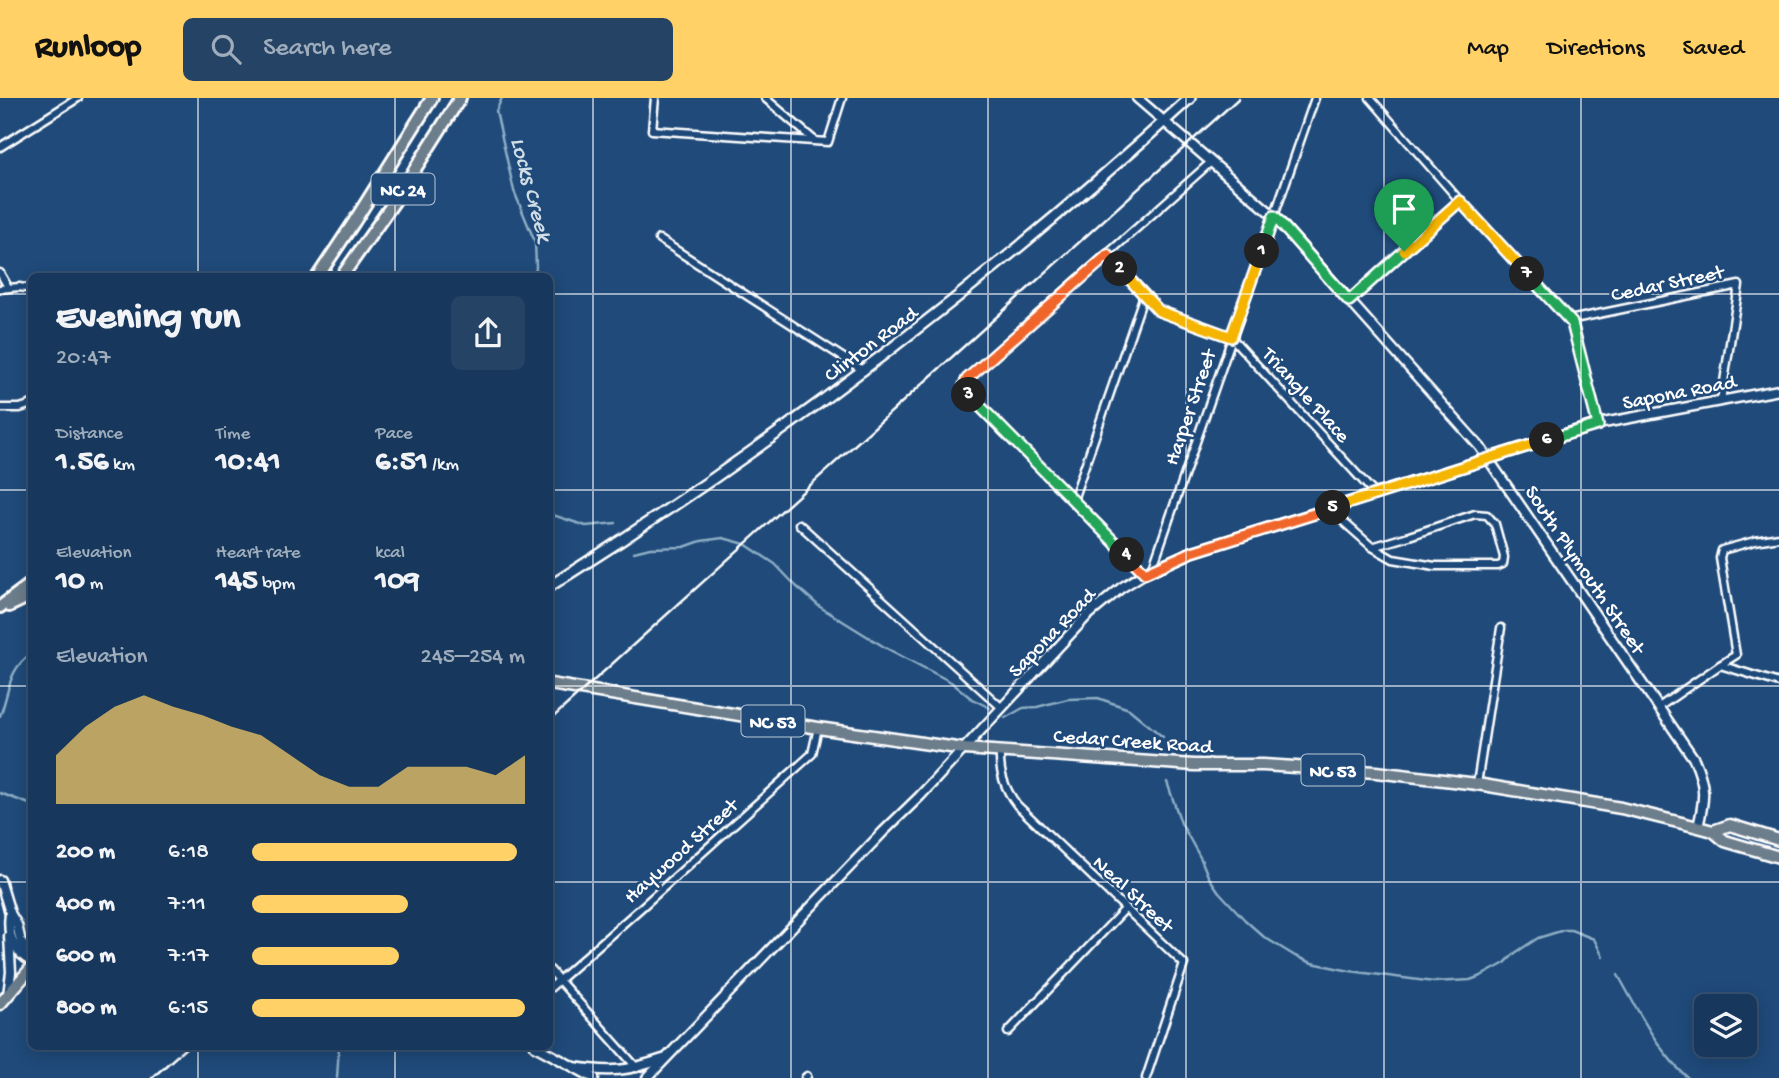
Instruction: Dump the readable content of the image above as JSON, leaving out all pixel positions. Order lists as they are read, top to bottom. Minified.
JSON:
{"streets":{"highway":["NC 24"],"main road":["Clinton Road","NC 53","Cedar Creek Road"],"street":["Cedar Street","Sapona Road","Triangle Place","Harper Street","South Plymouth Street","Haywood Street","Neal Street"]},"crossings":[["Cedar Street","Sapona Road"],["Clinton Road","South Plymouth Street"],["Sapona Road","Triangle Place"],["Sapona Road","Harper Street"],["Sapona Road","South Plymouth Street"],["Sapona Road","Cedar Creek Road"],["Triangle Place","Harper Street"],["Harper Street","South Plymouth Street"],["South Plymouth Street","Cedar Creek Road"],["Cedar Creek Road","Haywood Street"],["Cedar Creek Road","Neal Street"]],"water":["Locks Creek"],"page":{"header":"Runloop","search":"Search here","nav":["Map","Directions","Saved"],"pins":["1","2","7","3","6","5","4"],"heading":["Evening run","20:47"],"stats":[["Distance","1.56 km"],["Time","10:41"],["Pace","6:51 /km"],["Elevation","10 m"],["Heart rate","145 bpm"],["kcal","109"]],"chart":["Elevation","245–254 m"],"list":[{"name":"200 m","note":"6:18"},{"name":"400 m","note":"7:11"},{"name":"600 m","note":"7:17"},{"name":"800 m","note":"6:15"}]}}
